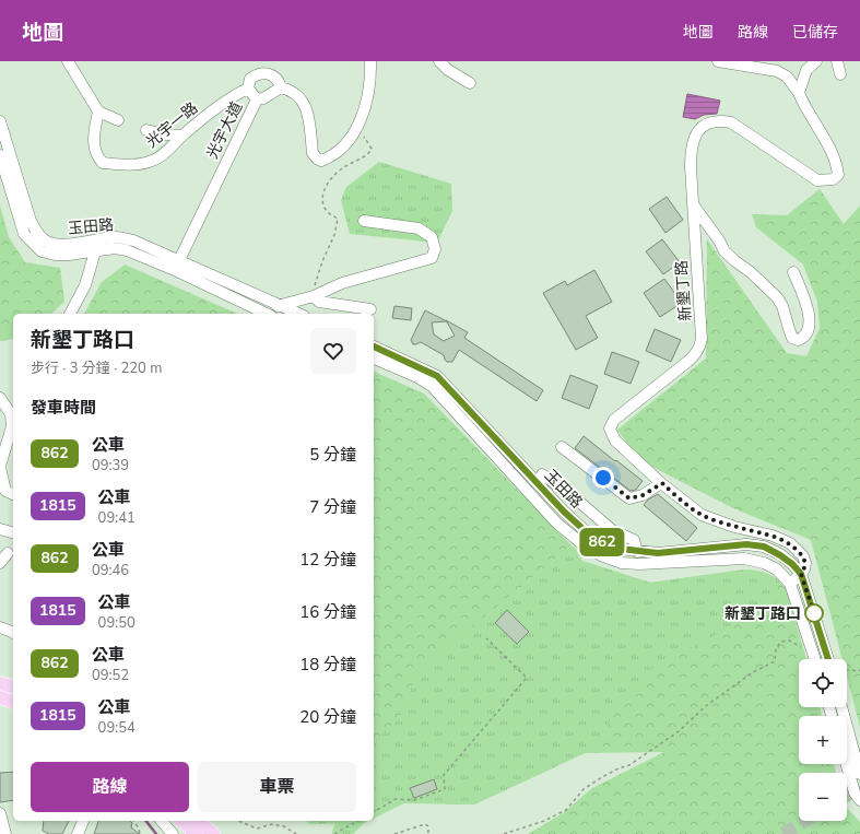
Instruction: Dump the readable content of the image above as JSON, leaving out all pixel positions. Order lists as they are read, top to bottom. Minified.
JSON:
{"streets":{"street":["光宇一路","光宇大道","玉田路","新墾丁路"]},"crossings":[["光宇一路","光宇大道"],["光宇大道","玉田路"],["玉田路","新墾丁路"]],"places":["新墾丁路口"],"lines":["bus line 862"],"page":{"header":"地圖","nav":["地圖","路線","已儲存"],"on_map":"862","heading":[["新墾丁路口","步行 · 3 分鐘 · 220 m"],"發車時間"],"list":[{"mark":"862","name":"公車","note":"09:39","value":"5 分鐘"},{"mark":"1815","name":"公車","note":"09:41","value":"7 分鐘"},{"mark":"862","name":"公車","note":"09:46","value":"12 分鐘"},{"mark":"1815","name":"公車","note":"09:50","value":"16 分鐘"},{"mark":"862","name":"公車","note":"09:52","value":"18 分鐘"},{"mark":"1815","name":"公車","note":"09:54","value":"20 分鐘"}],"map_buttons":["+","−"],"buttons":["路線","車票"]}}
